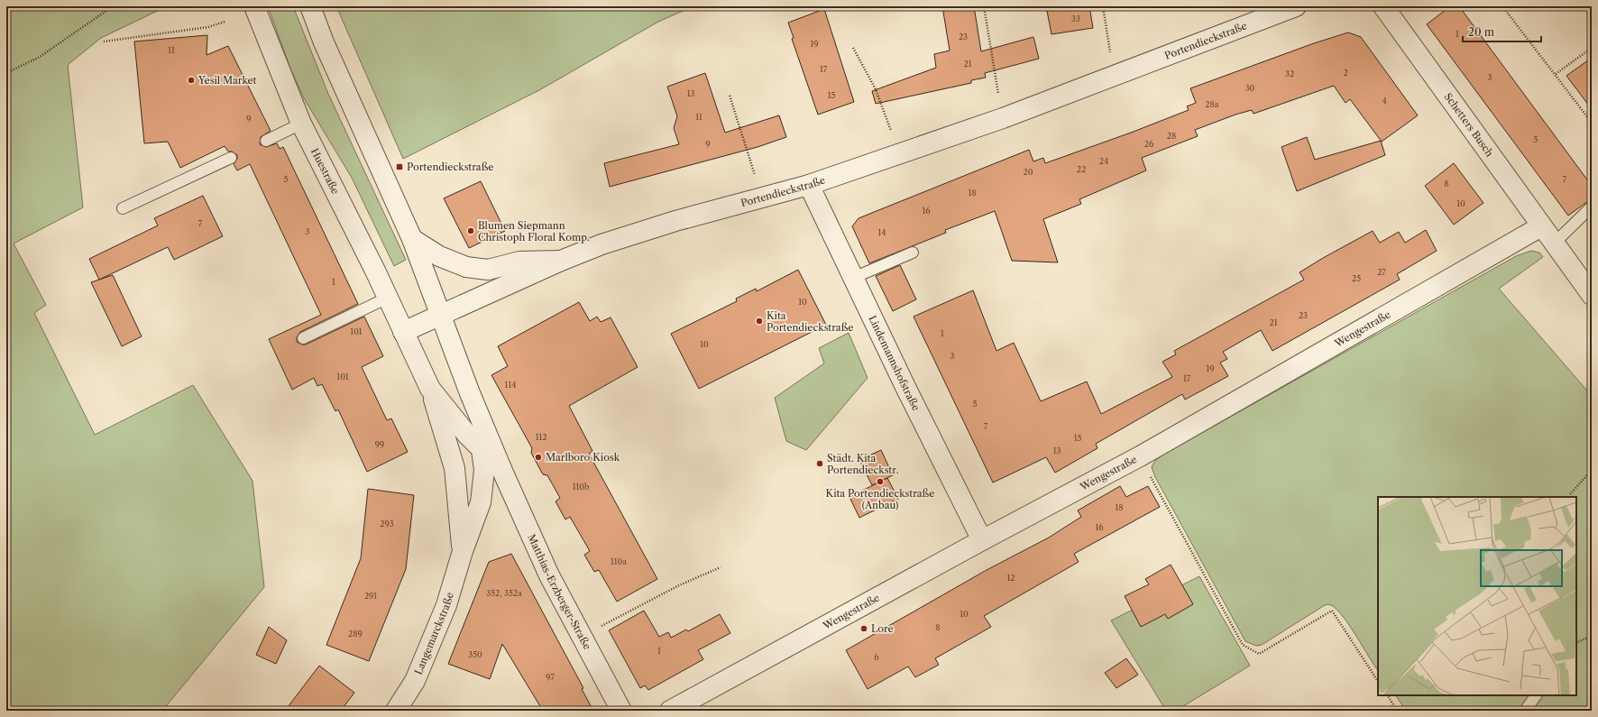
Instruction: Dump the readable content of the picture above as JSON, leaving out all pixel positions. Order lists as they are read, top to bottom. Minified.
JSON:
{"streets":{"street":["Portendieckstraße","Schetters Busch","Huestraße","Wengestraße","Lindemannshofstraße","Matthias-Erzberger-Straße","Langemarckstraße"]},"crossings":[["Portendieckstraße","Huestraße"],["Portendieckstraße","Lindemannshofstraße"],["Portendieckstraße","Matthias-Erzberger-Straße"],["Schetters Busch","Wengestraße"],["Huestraße","Matthias-Erzberger-Straße"],["Wengestraße","Lindemannshofstraße"],["Matthias-Erzberger-Straße","Langemarckstraße"]],"places":{"other":["Yesil Market","Blumen Siepmann Christoph Floral Komp.","Kita Portendieckstraße","Marlboro Kiosk","Städt. Kita Portendieckstr.","Kita Portendieckstraße (Anbau)","Lore"],"transit":["Portendieckstraße"]},"house_numbers":["33","1","23","19","11","21","17","2","32","3","30","13","15","4","28a","11","9","28","5","9","26","24","22","20","5","7","8","18","10","16","7","3","14","27","25","1","10","23","21","101","1","10","3","19","101","17","114","5","7","112","15","99","13","110b","18","293","16","110a","12","352, 352a","291","10","8","289","1","350","6","97"],"scale_bar":"20 m"}
